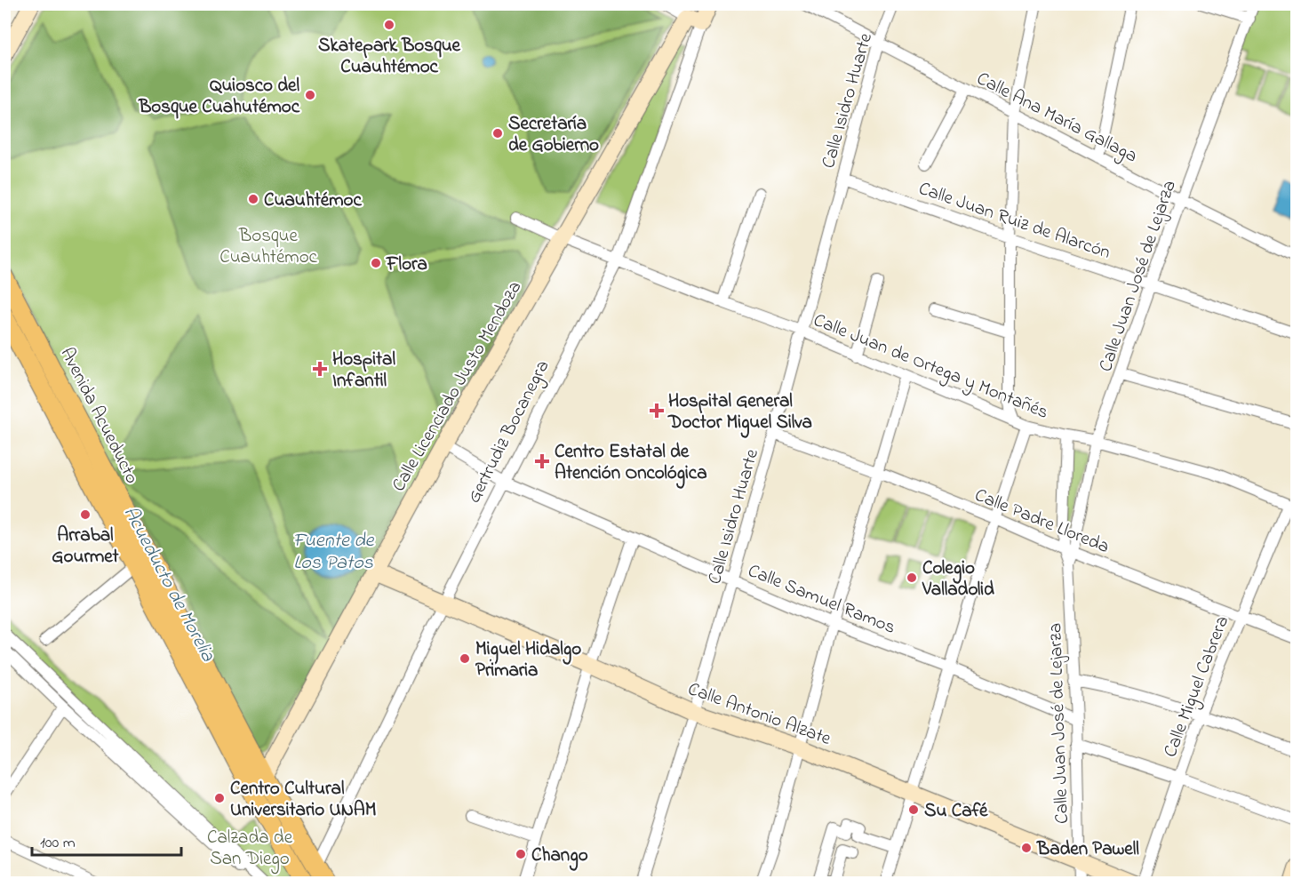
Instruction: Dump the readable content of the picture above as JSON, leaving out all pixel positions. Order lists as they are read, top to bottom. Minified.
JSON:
{"streets":{"main road":["Avenida Acueducto"],"street":["Calle Isidro Huarte","Calle Ana María Gallaga","Calle Juan Ruiz de Alarcón","Calle Juan José de Lejarza","Calle Juan de Ortega y Montañés","Calle Licenciado Justo Mendoza","Gertrudiz Bocanegra","Calle Padre Lloreda","Calle Samuel Ramos","Calle Miguel Cabrera","Calle Antonio Alzate"]},"crossings":[["Calle Isidro Huarte","Calle Ana María Gallaga"],["Calle Isidro Huarte","Calle Juan Ruiz de Alarcón"],["Calle Isidro Huarte","Calle Juan de Ortega y Montañés"],["Calle Isidro Huarte","Calle Padre Lloreda"],["Calle Isidro Huarte","Calle Samuel Ramos"],["Calle Isidro Huarte","Calle Antonio Alzate"],["Calle Ana María Gallaga","Calle Juan José de Lejarza"],["Calle Juan Ruiz de Alarcón","Calle Juan José de Lejarza"],["Calle Juan José de Lejarza","Calle Juan de Ortega y Montañés"],["Calle Juan José de Lejarza","Calle Padre Lloreda"],["Calle Juan José de Lejarza","Calle Samuel Ramos"],["Calle Juan José de Lejarza","Calle Antonio Alzate"],["Calle Juan de Ortega y Montañés","Calle Licenciado Justo Mendoza"],["Calle Juan de Ortega y Montañés","Gertrudiz Bocanegra"],["Calle Juan de Ortega y Montañés","Calle Miguel Cabrera"],["Calle Licenciado Justo Mendoza","Avenida Acueducto"],["Calle Licenciado Justo Mendoza","Gertrudiz Bocanegra"],["Calle Licenciado Justo Mendoza","Calle Samuel Ramos"],["Calle Licenciado Justo Mendoza","Calle Antonio Alzate"],["Avenida Acueducto","Gertrudiz Bocanegra"],["Gertrudiz Bocanegra","Calle Samuel Ramos"],["Gertrudiz Bocanegra","Calle Antonio Alzate"],["Calle Padre Lloreda","Calle Miguel Cabrera"]],"water":["Fuente de Los Patos","Acueducto de Morelia"],"parks":["Bosque Cuauhtémoc","Calzada de San Diego"],"places":{"other":["Skatepark Bosque Cuauhtémoc","Quiosco del Bosque Cuahutémoc","Secretaría de Gobierno","Cuauhtémoc","Flora","Arrabal Gourmet","Colegio Valladolid","Miguel Hidalgo Primaria","Centro Cultural Universitario UNAM","Su Café","Baden Pawell","Chango"],"health":["Hospital Infantil","Hospital General Doctor Miguel Silva","Centro Estatal de Atención Oncológica"]},"scale_bar":"100 m"}
